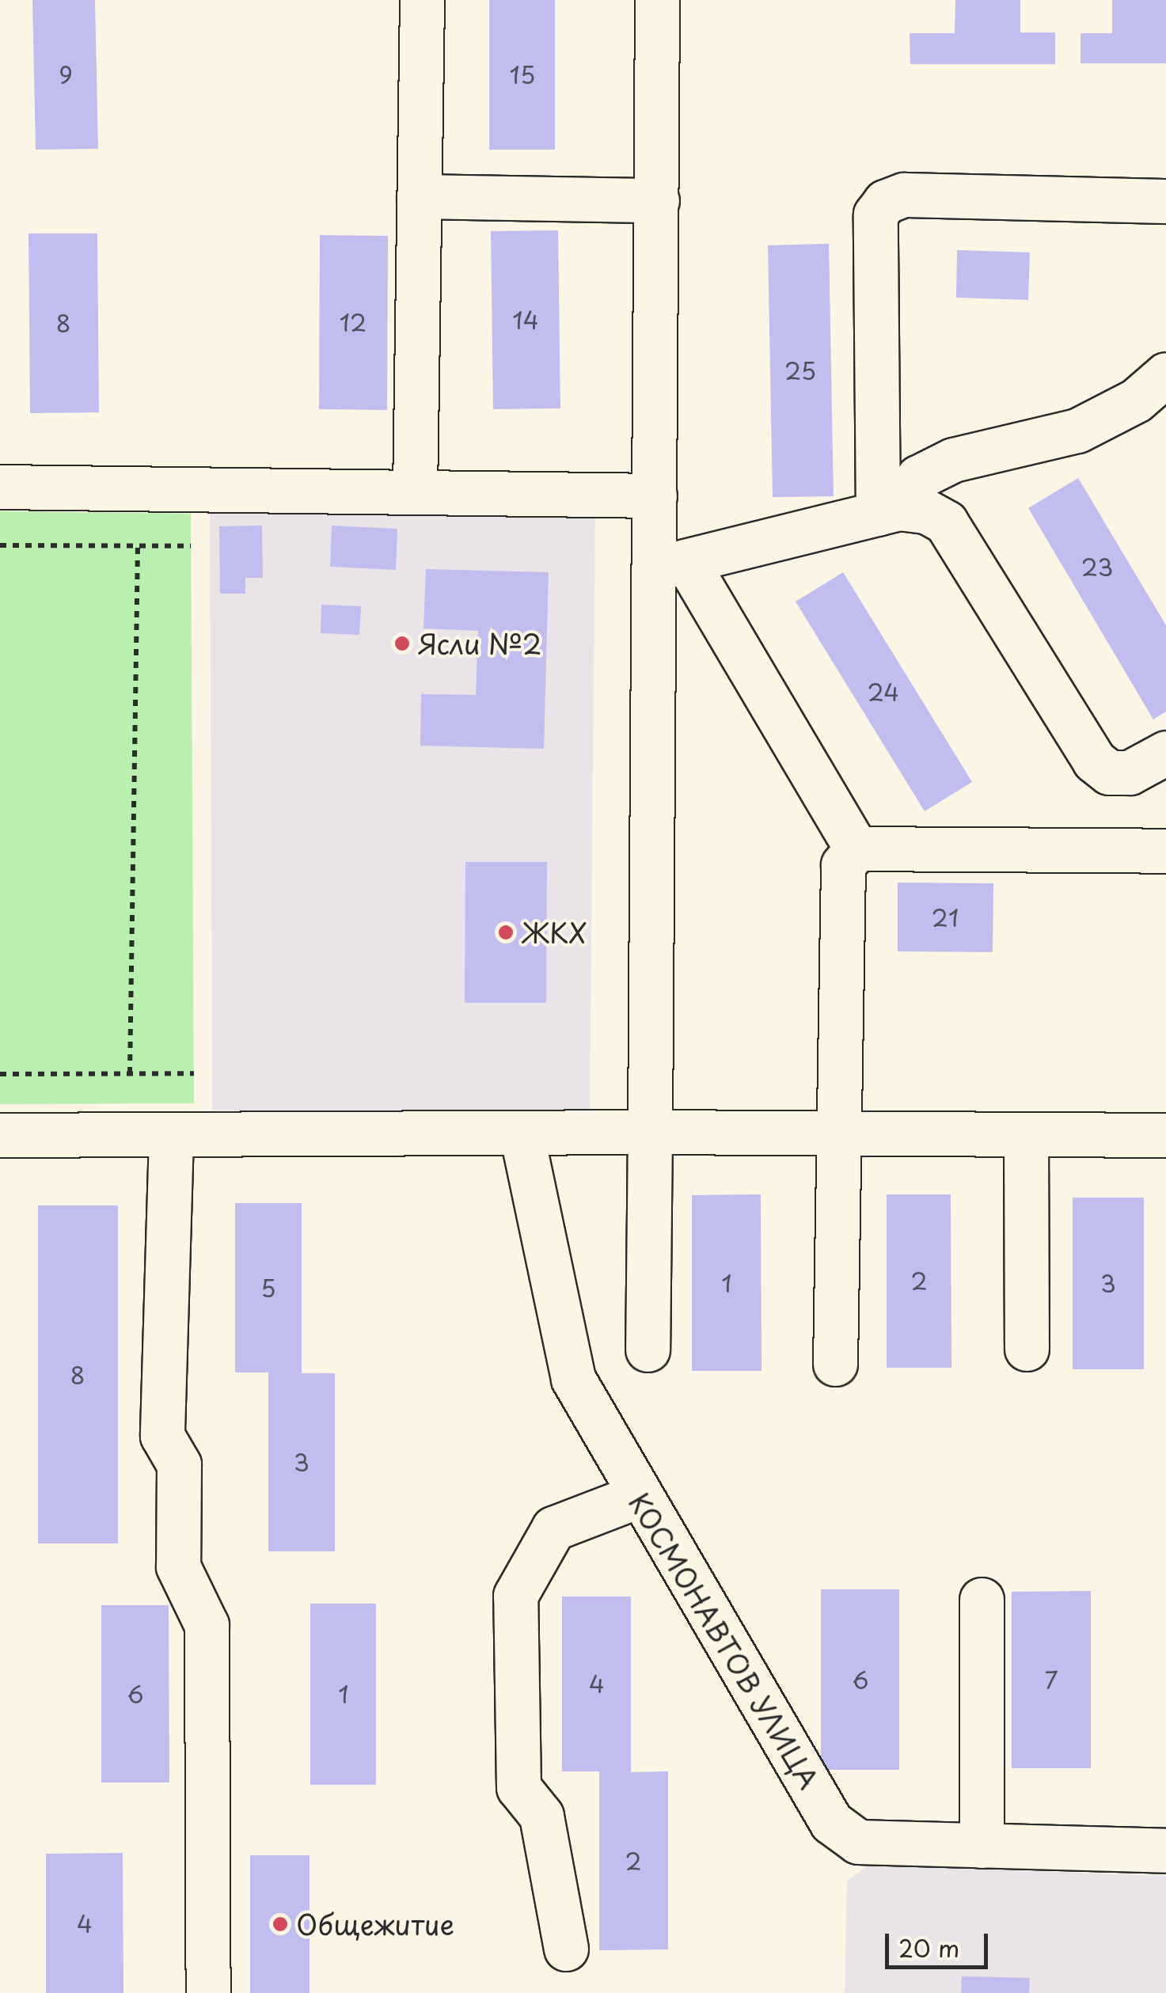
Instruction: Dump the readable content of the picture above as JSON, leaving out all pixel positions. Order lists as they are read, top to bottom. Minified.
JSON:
{"streets":{"street":["КОСМОНАВТОВ УЛИЦА"]},"places":["Ясли №2","ЖКХ","Общежитие"],"house_numbers":["9","15","14","12","8","25","23","24","21","2","1","3","5","8","3","6","7","4","6","1","2","4"],"scale_bar":"20 m"}
